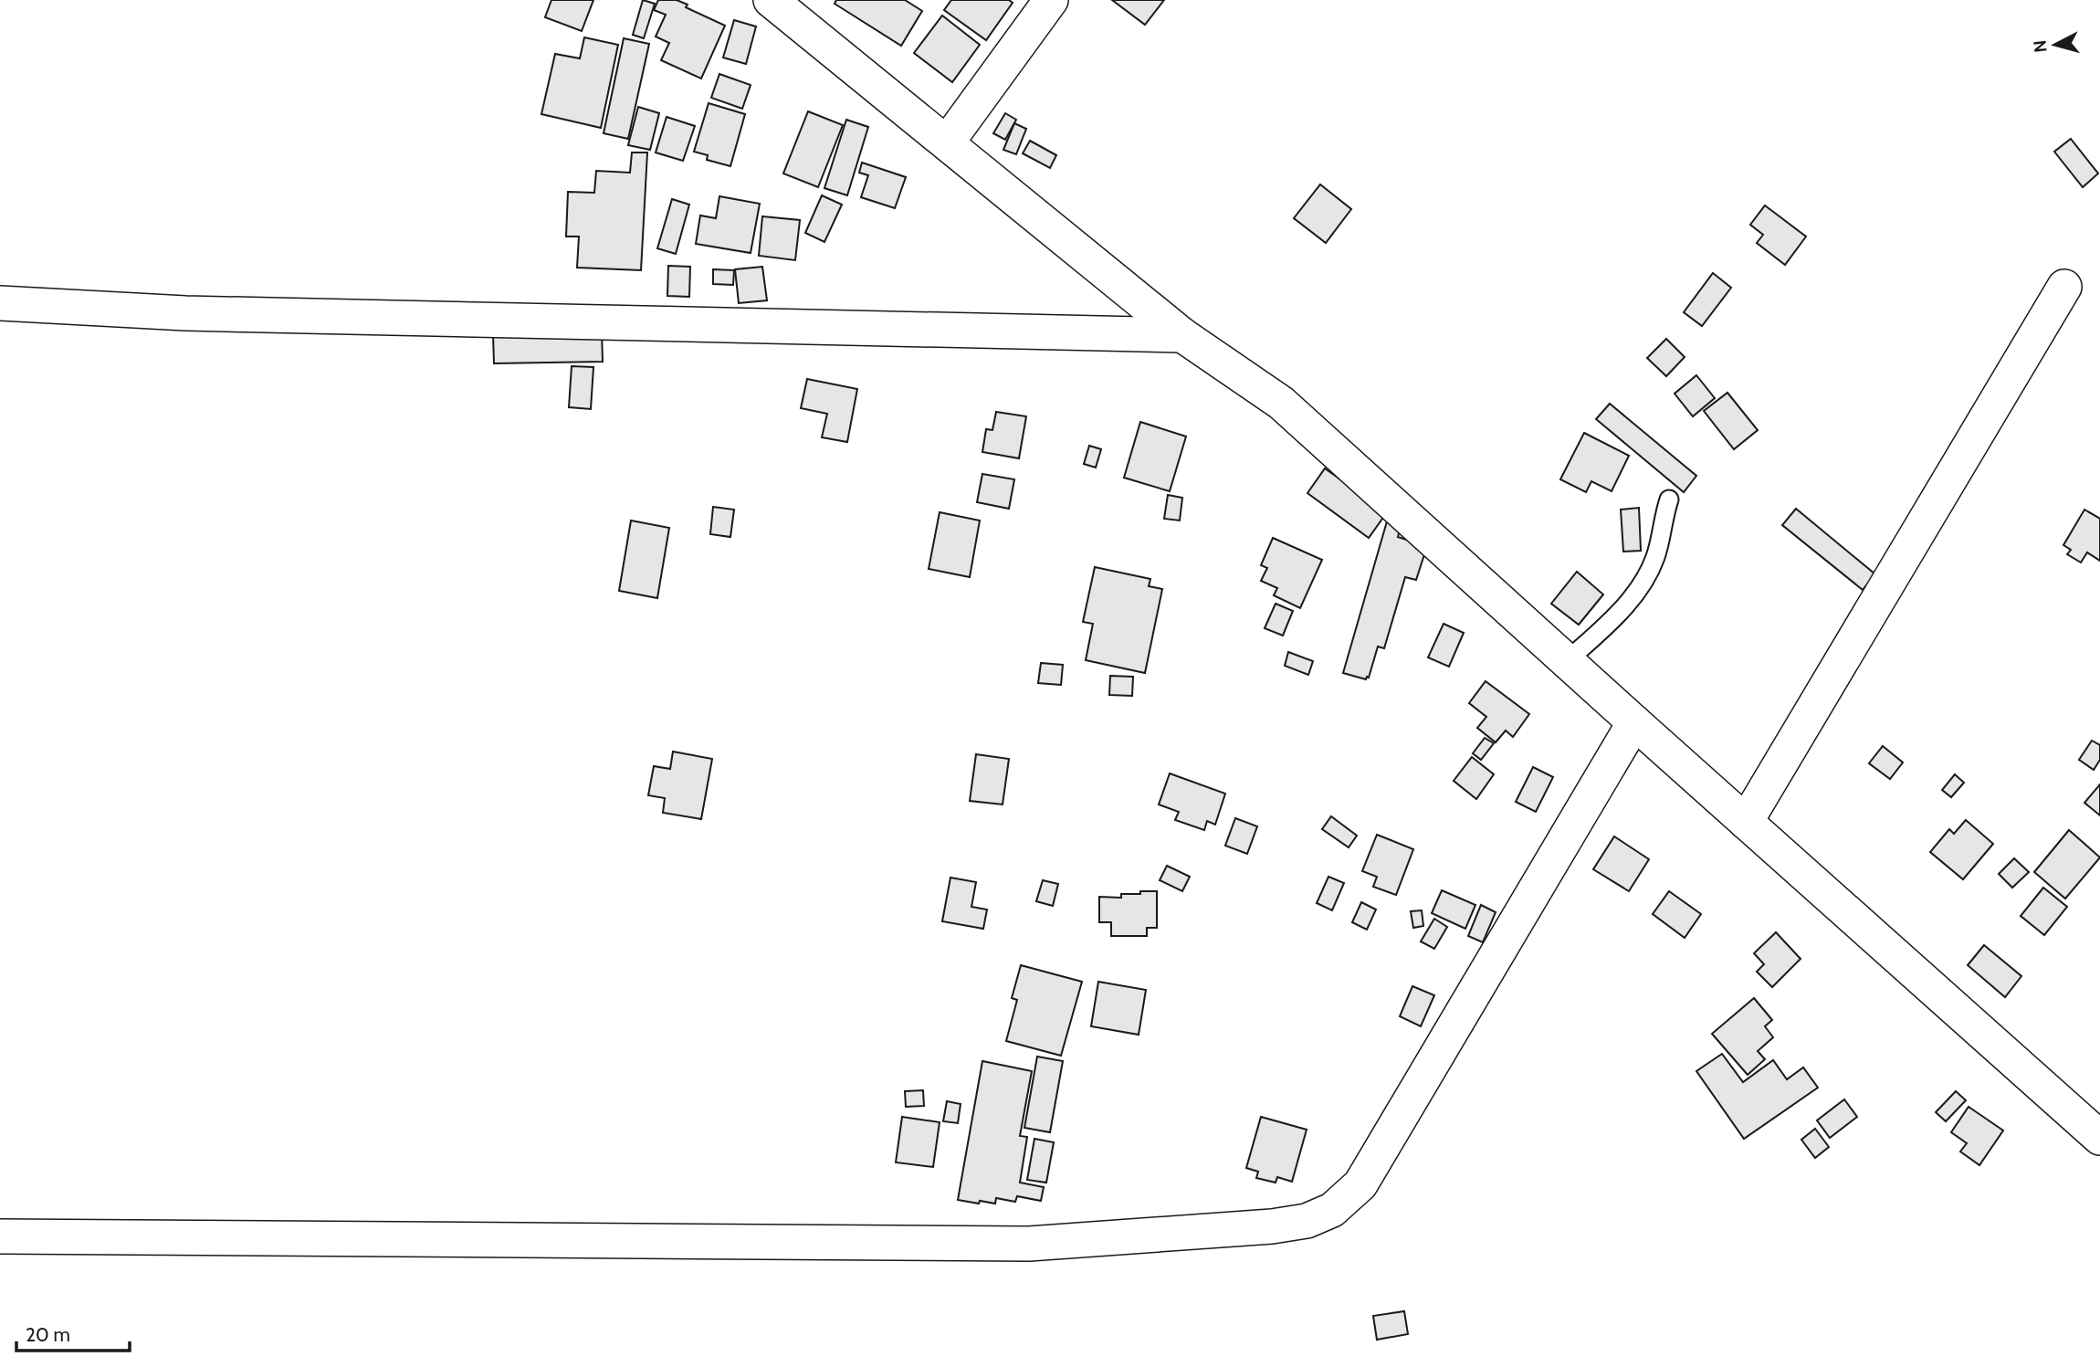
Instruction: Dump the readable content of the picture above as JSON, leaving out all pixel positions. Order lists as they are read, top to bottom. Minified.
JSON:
{"scale_bar":"20 m","north":"left"}
